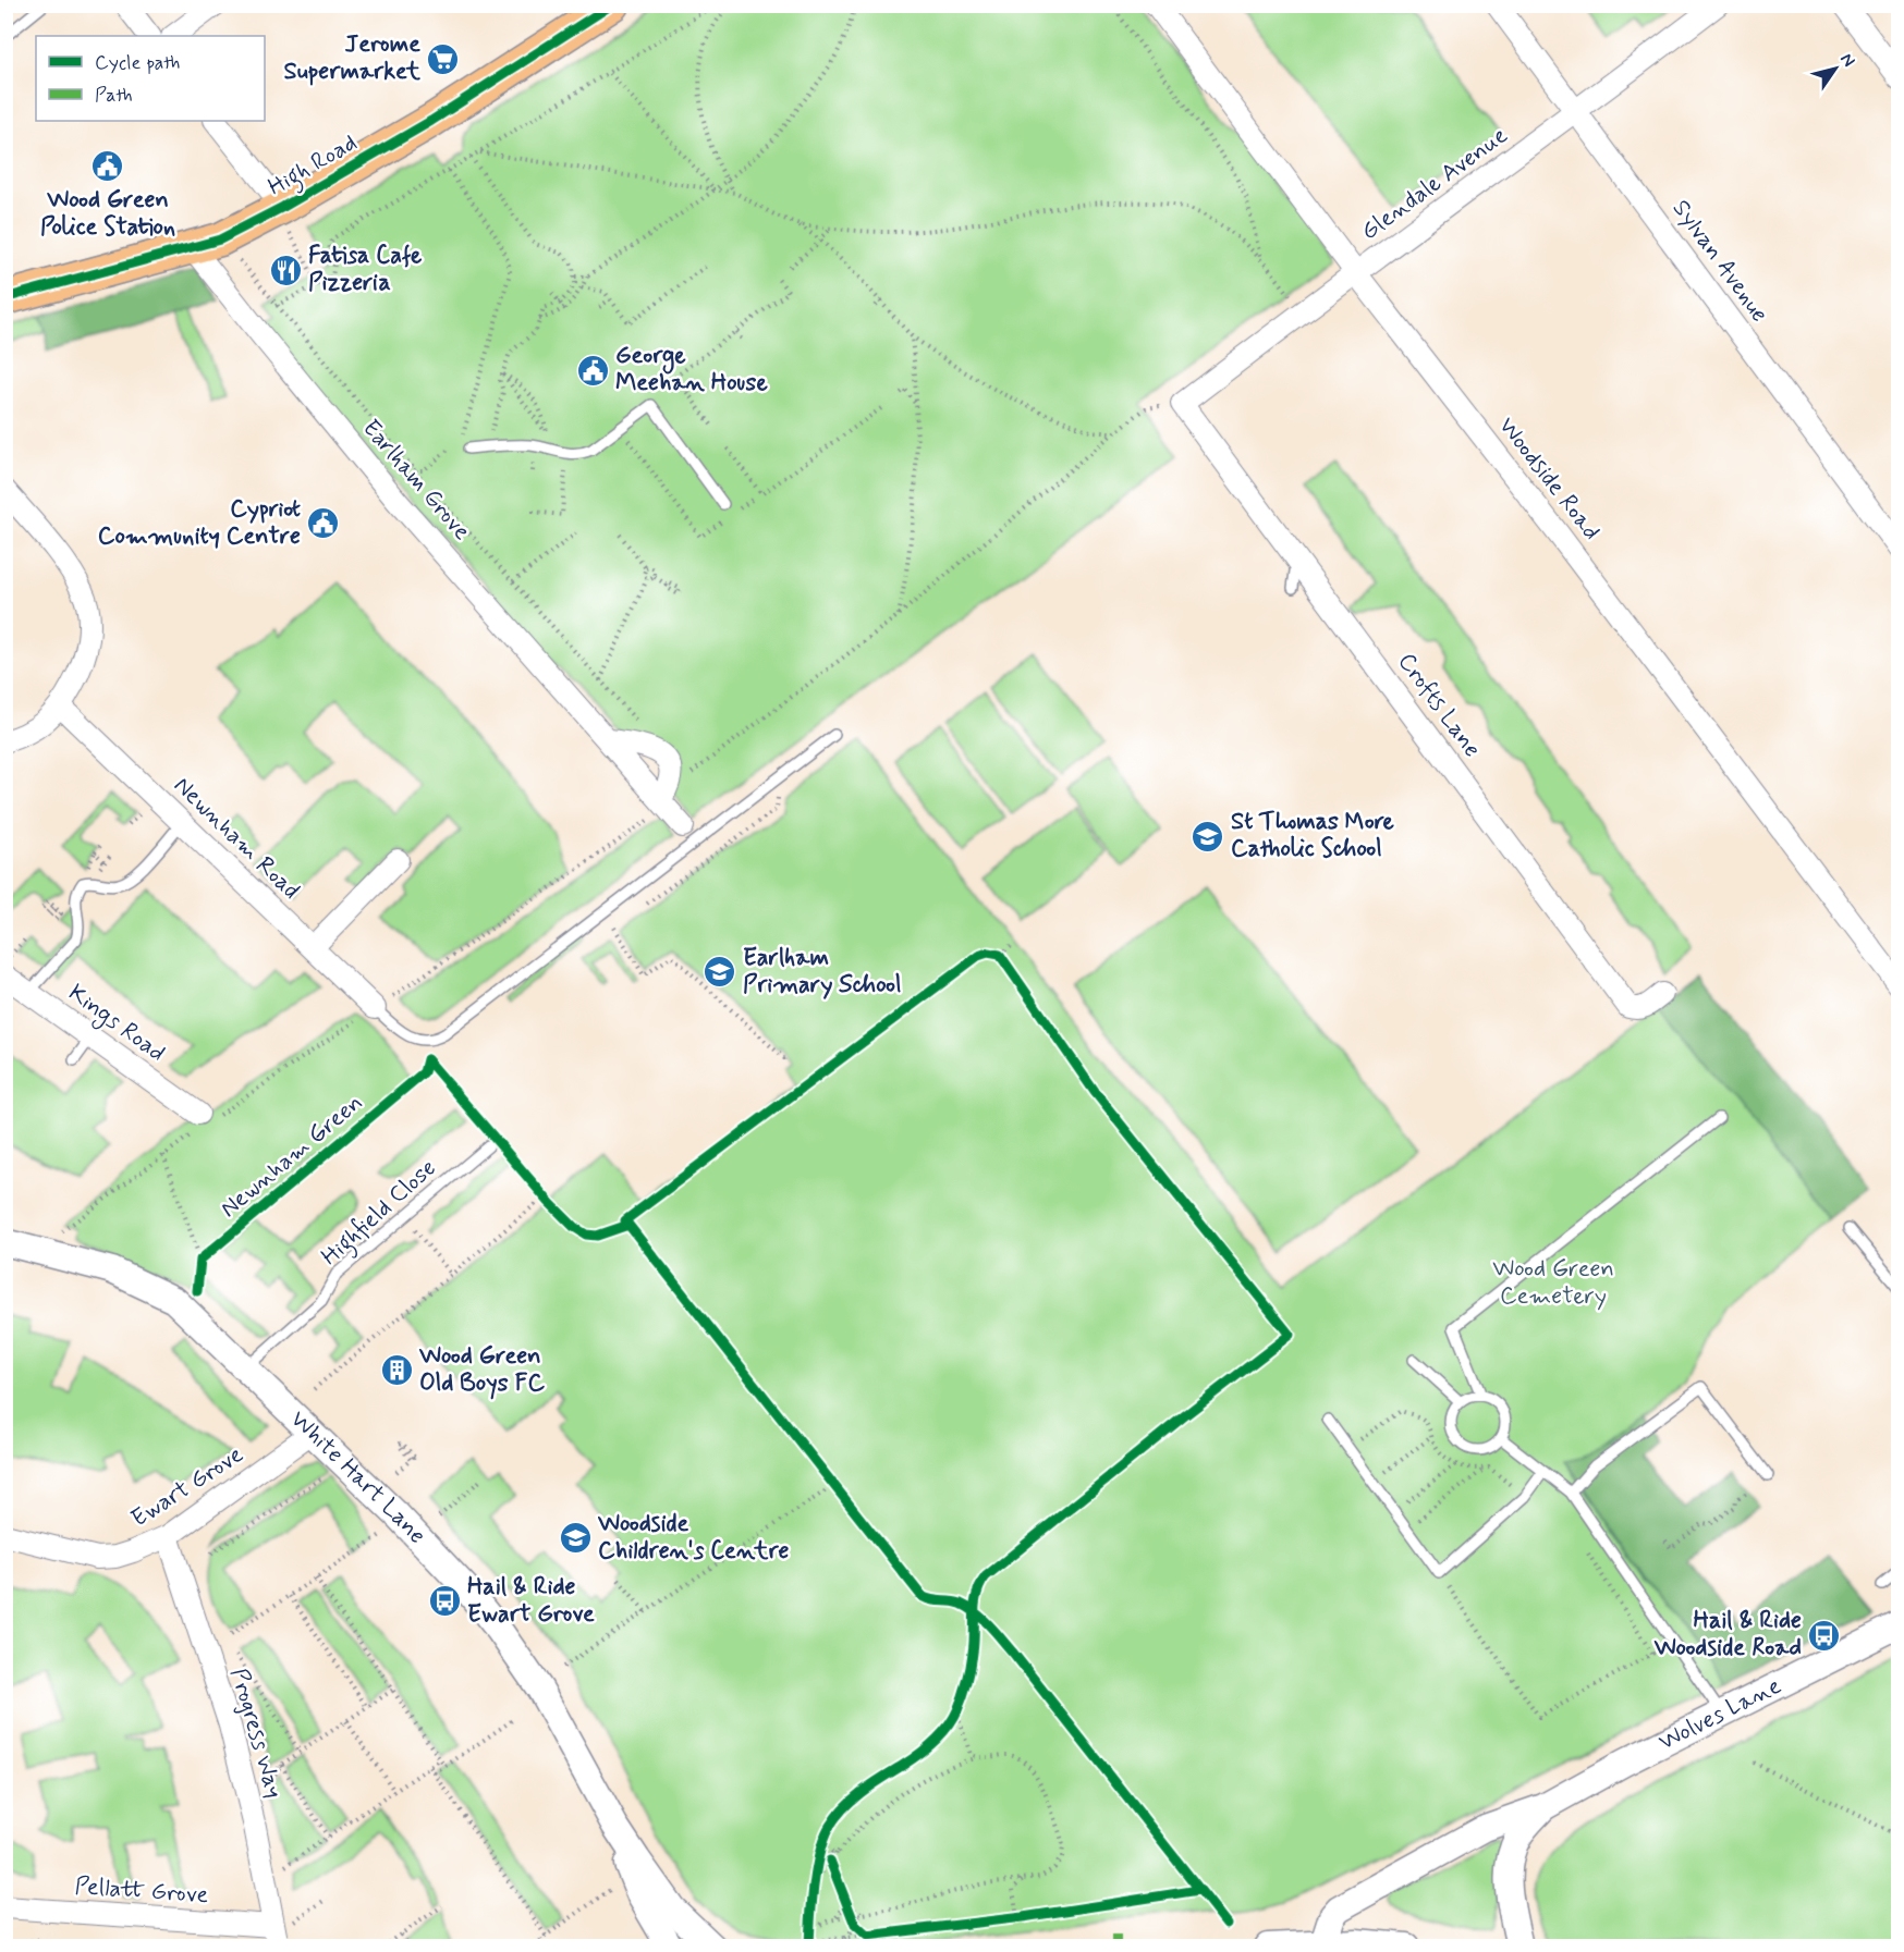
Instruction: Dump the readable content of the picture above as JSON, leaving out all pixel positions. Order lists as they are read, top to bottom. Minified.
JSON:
{"streets":{"main road":["High Road"],"street":["Glendale Avenue","Sylvan Avenue","Woodside Road","Earlham Grove","Crofts Lane","Newnham Road","Kings Road","White Hart Lane","Ewart Grove","Wolves Lane","Progress Way","Pellatt Grove"],"lane":["Highfield Close"],"cycle path":["Newnham Green"]},"crossings":[["High Road","Earlham Grove"],["Glendale Avenue","Sylvan Avenue"],["Glendale Avenue","Woodside Road"],["Glendale Avenue","Crofts Lane"],["Newnham Green","Highfield Close"],["Highfield Close","White Hart Lane"],["White Hart Lane","Ewart Grove"],["Ewart Grove","Progress Way"],["Progress Way","Pellatt Grove"]],"parks":["Wood Green Cemetery"],"places":{"supermarket":["Jerome Supermarket"],"public building":["Wood Green Police Station","George Meehan House","Cypriot Community Centre"],"restaurant":["Fatisa Cafe Pizzeria"],"school or university":["St Thomas More Catholic School","Earlham Primary School","Woodside Children's Centre"],"building":["Wood Green Old Boys FC"],"bus stop":["Hail & Ride Ewart Grove","Hail & Ride Woodside Road"]},"legend":["Cycle path","Path"],"north":"top right"}
